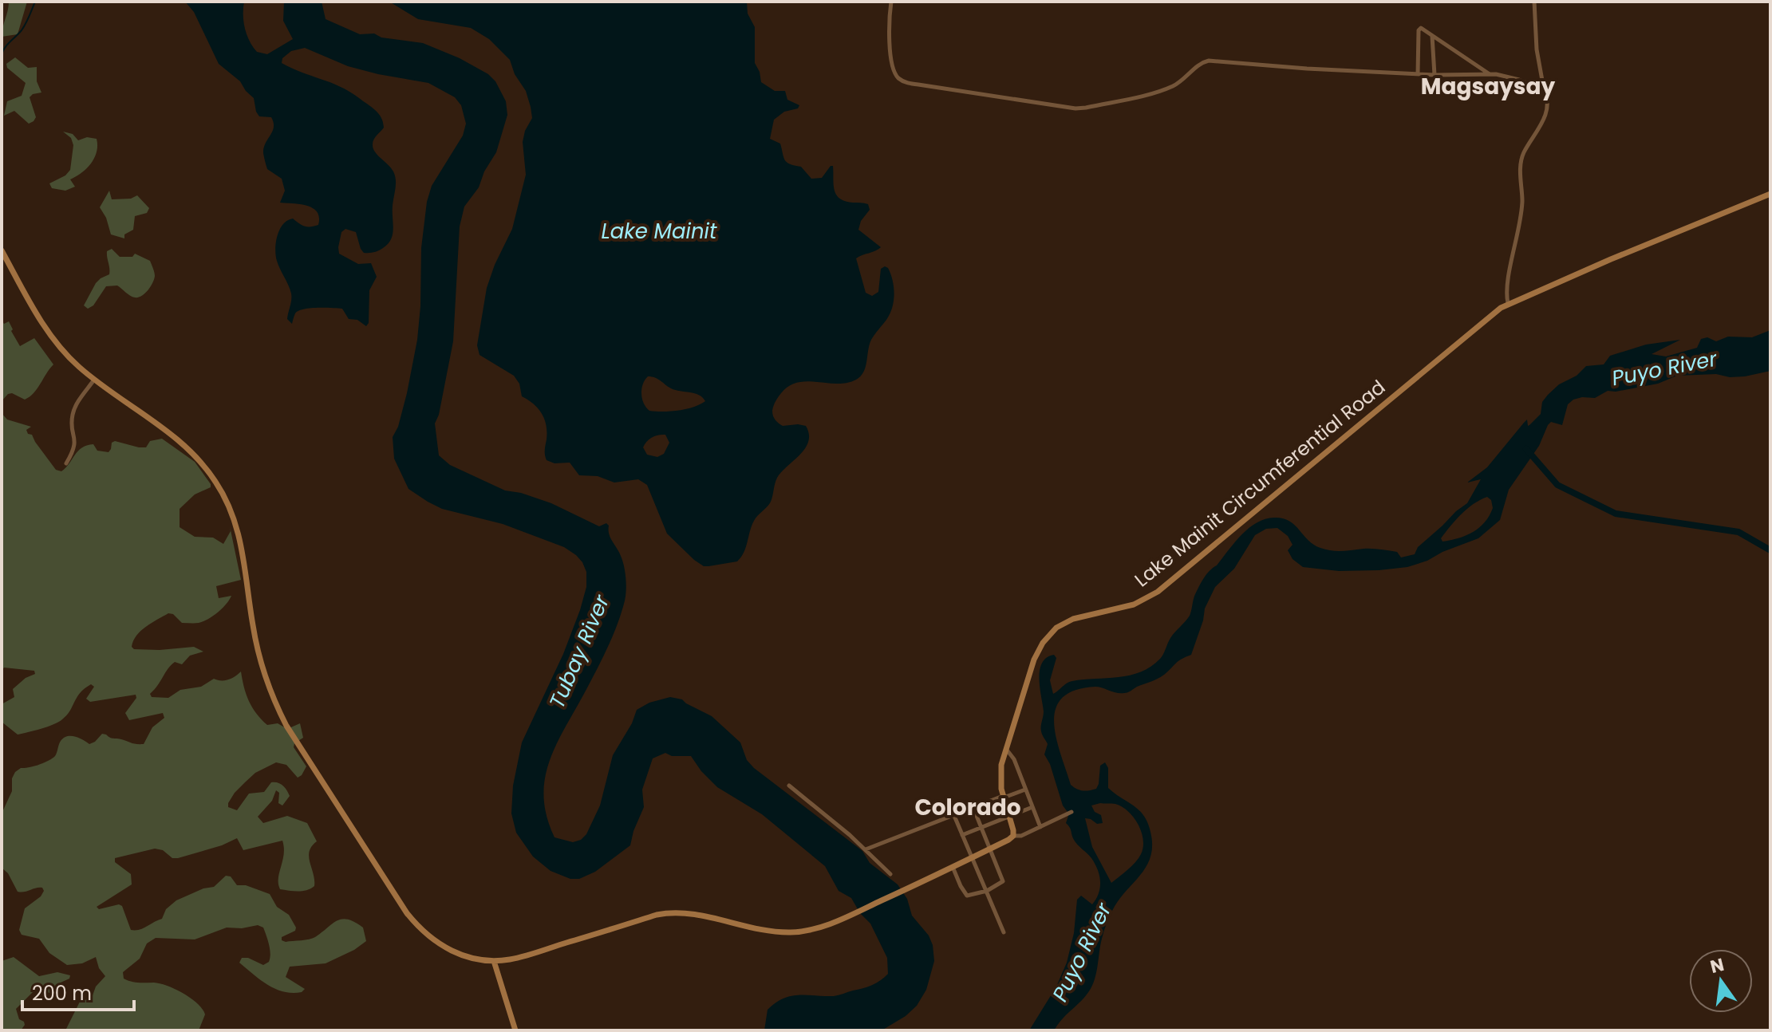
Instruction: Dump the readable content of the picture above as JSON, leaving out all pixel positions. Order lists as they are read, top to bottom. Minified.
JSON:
{"streets":{"main road":["Lake Mainit Circumferential Road"]},"districts":["Magsaysay","Colorado"],"water":["Lake Mainit","Puyo River","Tubay River"],"scale_bar":"200 m","north":"top"}
